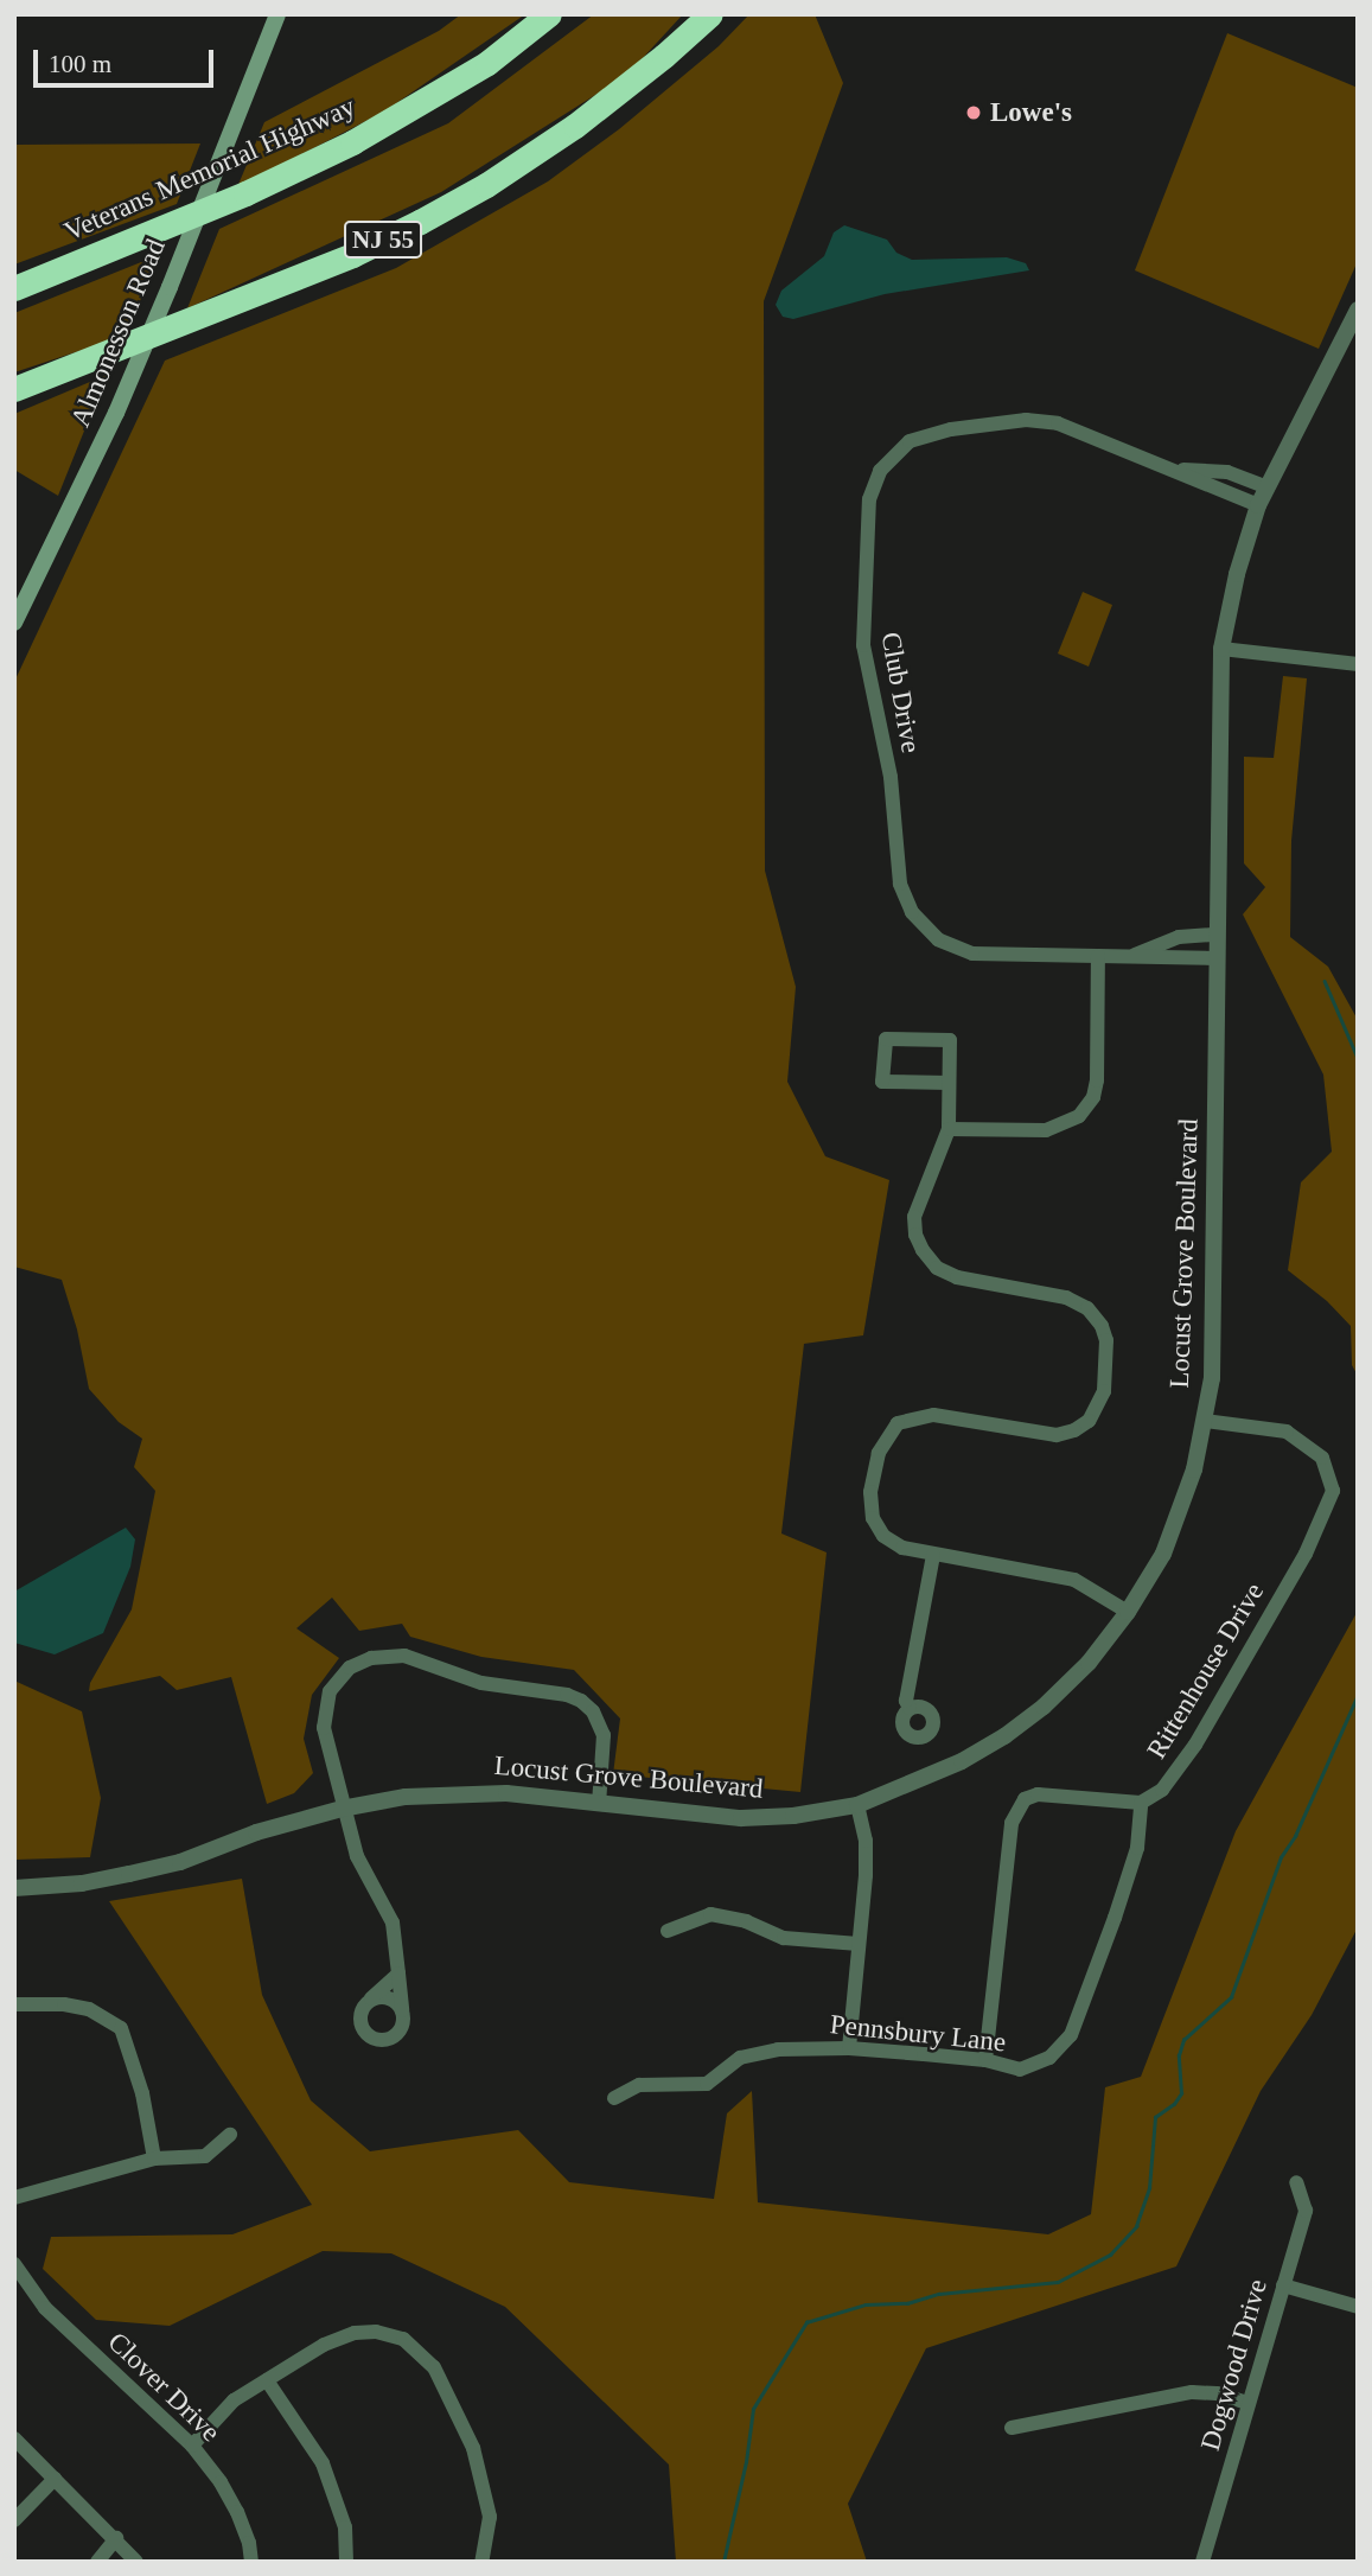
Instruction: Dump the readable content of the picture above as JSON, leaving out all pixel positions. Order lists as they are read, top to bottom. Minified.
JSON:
{"streets":{"highway":["Veterans Memorial Highway","NJ 55"],"main road":["Almonesson Road"],"street":["Club Drive","Locust Grove Boulevard","Rittenhouse Drive","Pennsbury Lane","Dogwood Drive","Clover Drive"]},"crossings":[["Club Drive","Locust Grove Boulevard"],["Locust Grove Boulevard","Rittenhouse Drive"],["Rittenhouse Drive","Pennsbury Lane"]],"places":["Lowe's"],"scale_bar":"100 m"}
